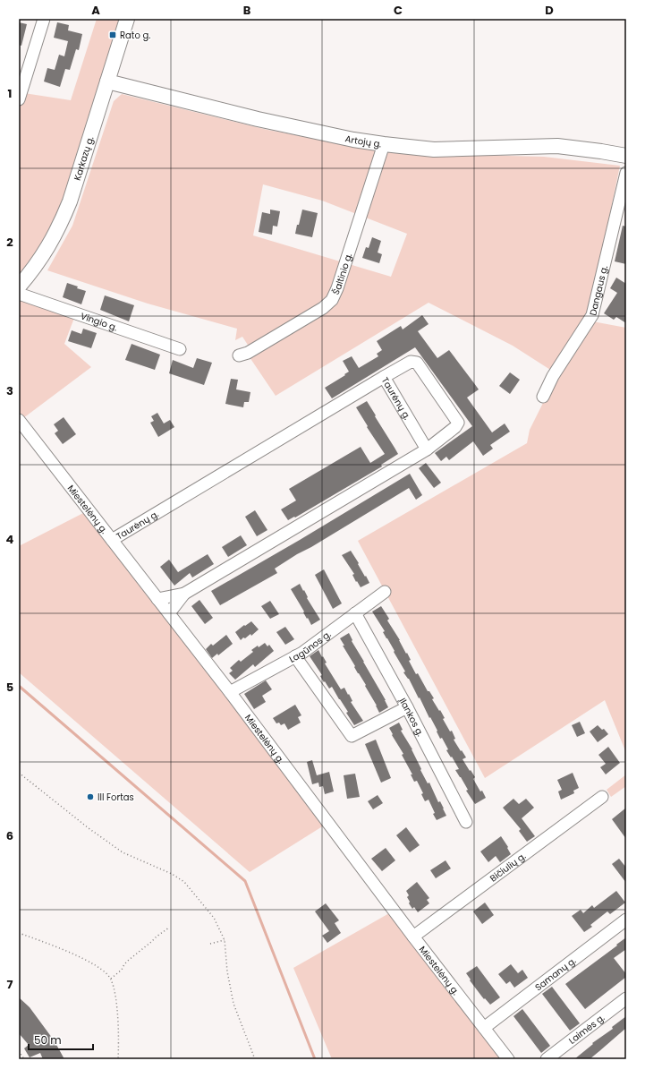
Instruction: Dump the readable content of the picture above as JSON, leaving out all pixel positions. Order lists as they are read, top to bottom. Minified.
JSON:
{"streets":{"main road":["Artojų g.","Karkazų g."],"street":["Šaltinio g.","Dangaus g.","Vingio g.","Taurėnų g.","Miestelėnų g.","Lagūnos g.","Įlankos g.","Bičiulių g.","Samanų g.","Laimės g."]},"crossings":[["Artojų g.","Karkazų g."],["Artojų g.","Šaltinio g."],["Taurėnų g.","Miestelėnų g."],["Miestelėnų g.","Lagūnos g."],["Miestelėnų g.","Bičiulių g."],["Miestelėnų g.","Samanų g."],["Lagūnos g.","Įlankos g."]],"places":{"transit":["Rato g."],"other":["III Fortas"]},"scale_bar":"50 m","grid":{"columns":["A","B","C","D"],"rows":["1","2","3","4","5","6","7"]}}
